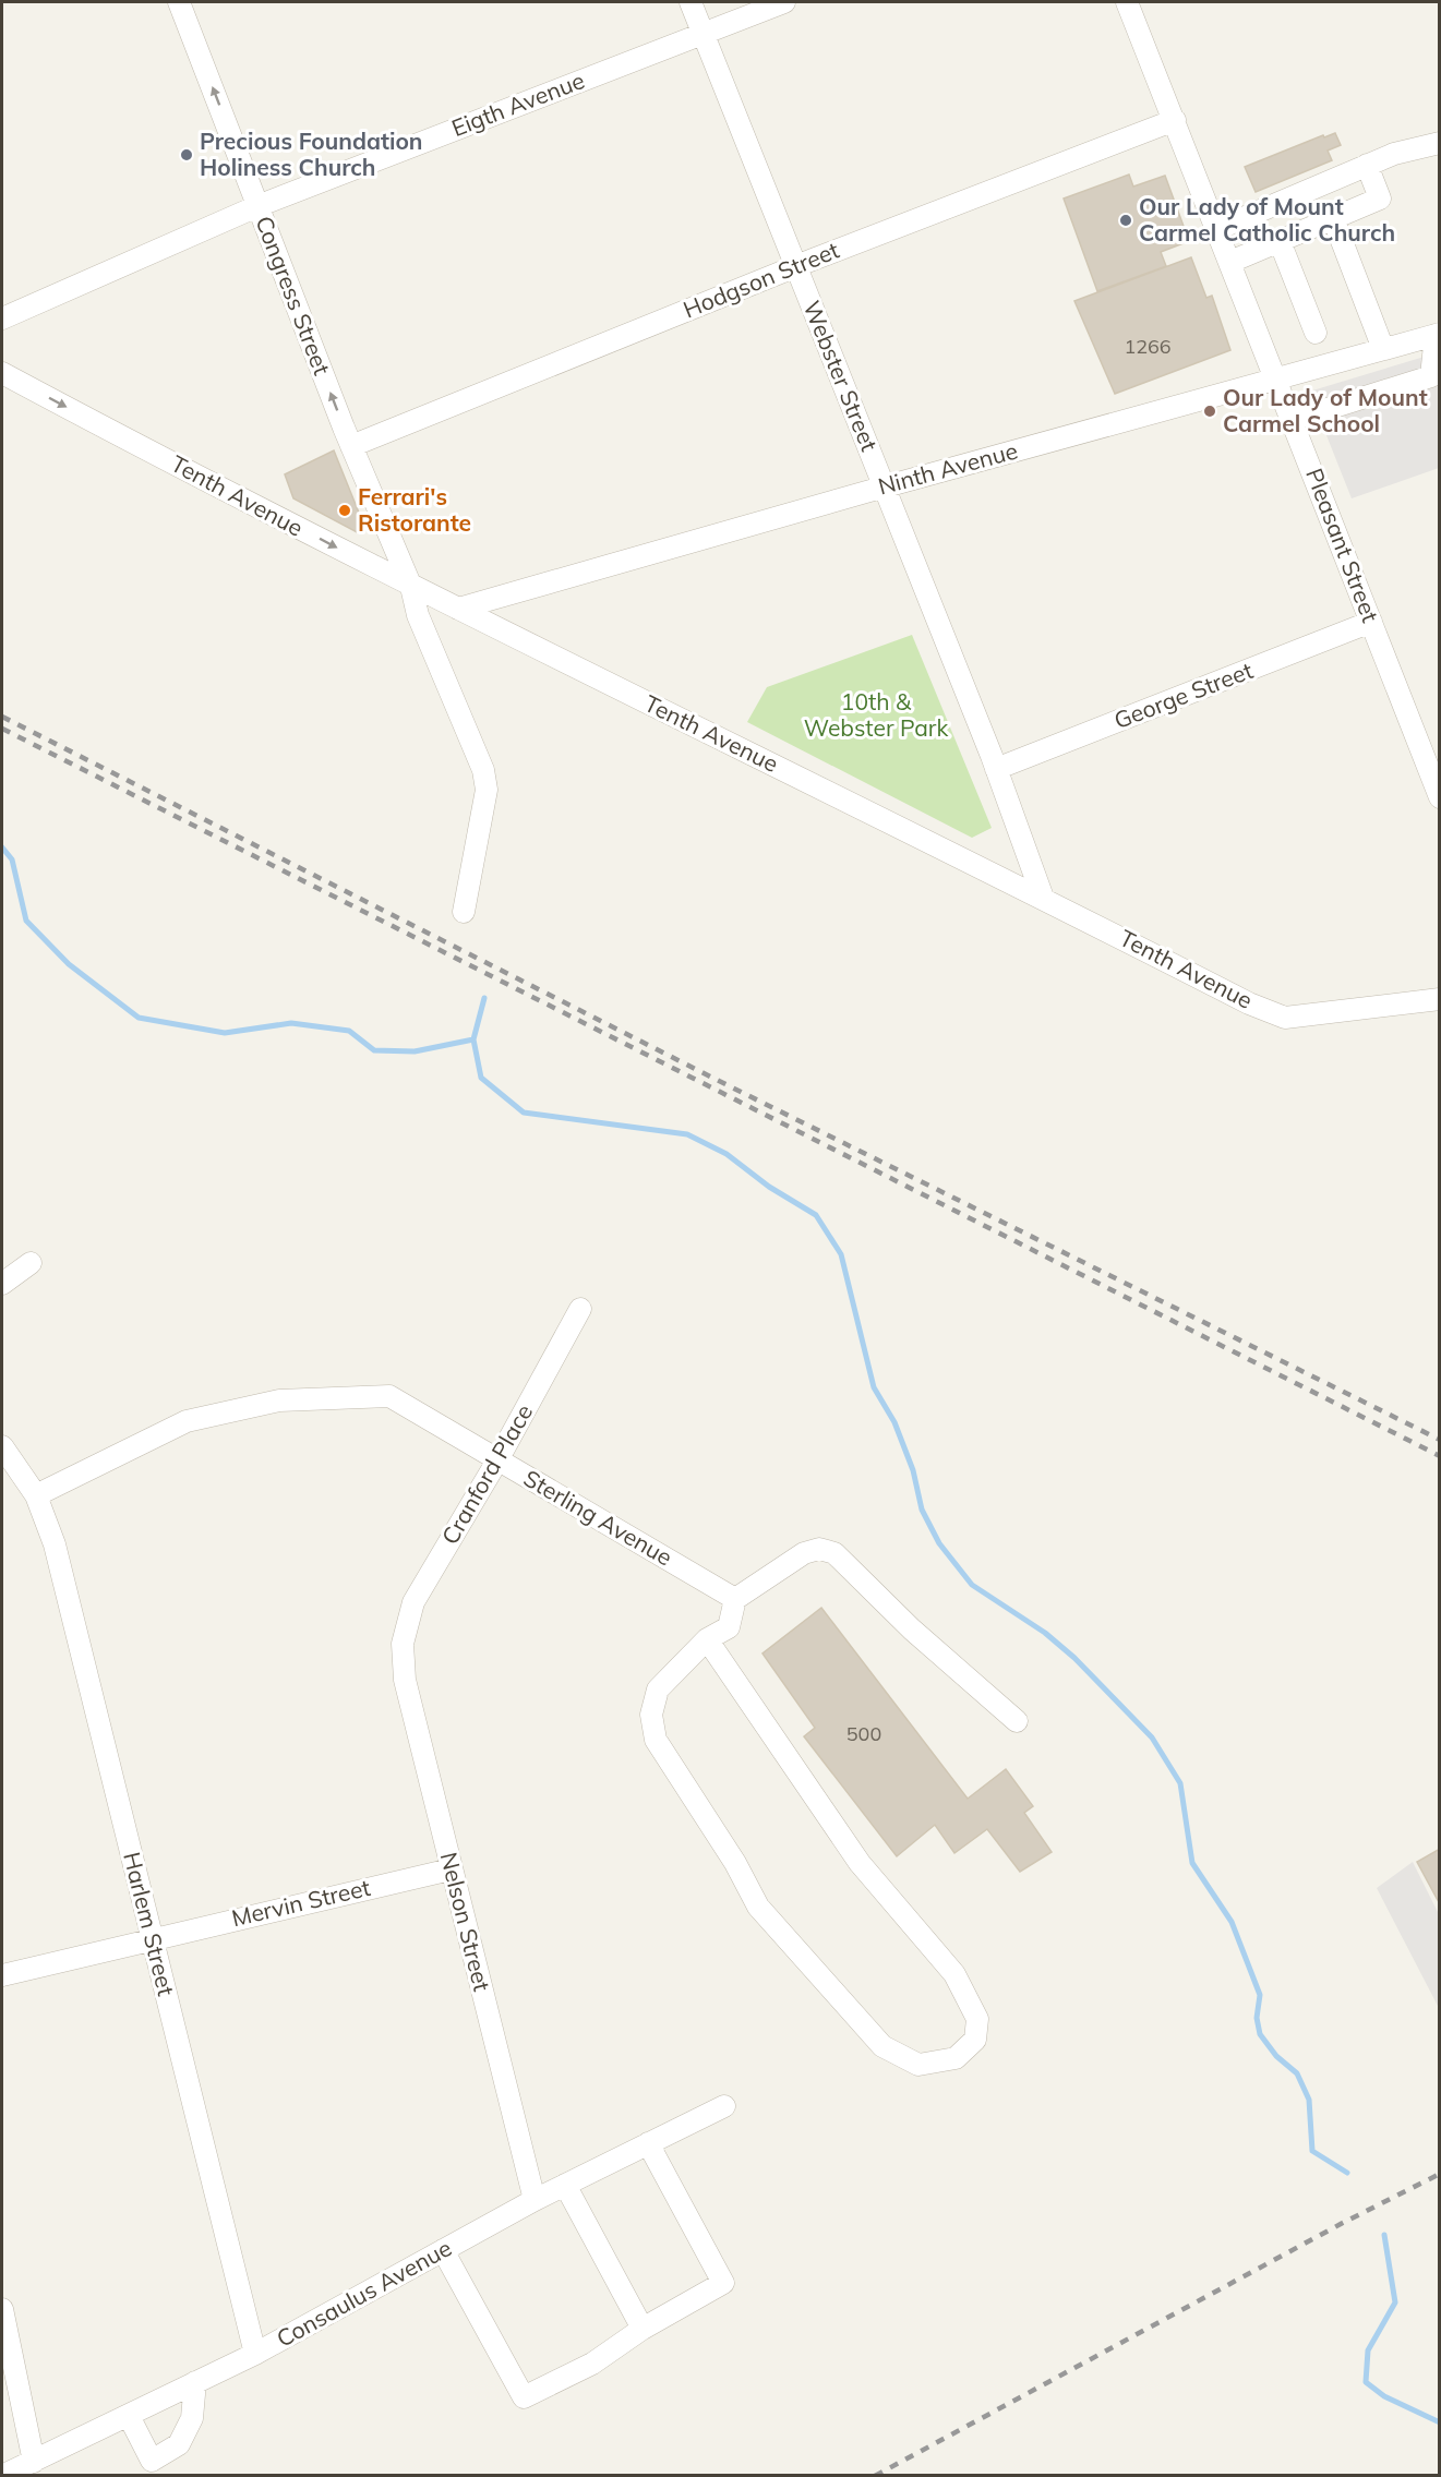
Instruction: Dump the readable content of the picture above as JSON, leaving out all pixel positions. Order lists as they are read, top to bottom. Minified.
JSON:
{"streets":{"street":["Eigth Avenue","Hodgson Street","Congress Street","Webster Street","Ninth Avenue","Tenth Avenue","Pleasant Street","George Street","Cranford Place","Sterling Avenue","Mervin Street","Nelson Street","Harlem Street","Consaulus Avenue"]},"crossings":[["Eigth Avenue","Congress Street"],["Eigth Avenue","Webster Street"],["Hodgson Street","Congress Street"],["Hodgson Street","Webster Street"],["Hodgson Street","Pleasant Street"],["Congress Street","Tenth Avenue"],["Webster Street","Ninth Avenue"],["Webster Street","Tenth Avenue"],["Webster Street","George Street"],["Ninth Avenue","Tenth Avenue"],["Ninth Avenue","Pleasant Street"],["Pleasant Street","George Street"],["Cranford Place","Sterling Avenue"],["Cranford Place","Nelson Street"],["Sterling Avenue","Harlem Street"],["Mervin Street","Nelson Street"],["Mervin Street","Harlem Street"],["Nelson Street","Consaulus Avenue"],["Harlem Street","Consaulus Avenue"]],"one_way":["Congress Street"],"parks":["10th & Webster Park"],"places":["Precious Foundation Holiness Church","Our Lady of Mount Carmel Catholic Church","Our Lady of Mount Carmel School","Ferrari's Ristorante"],"house_numbers":["1266","500"]}
